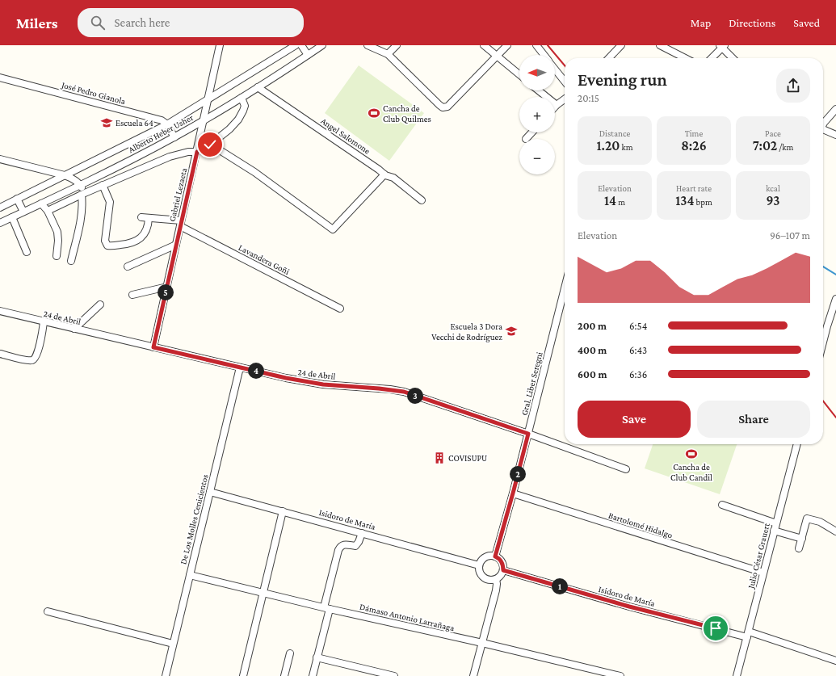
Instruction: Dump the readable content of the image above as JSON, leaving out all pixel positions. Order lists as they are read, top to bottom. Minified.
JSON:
{"streets":{"street":["José Pedro Gianola","Alberto Heber Usher","Angel Salomone","Gabriel Lezaeta","Lavandera Goñi","24 de Abril","Gral. Liber Seregni","De Los Molles Cenicientos","Isidoro de María","Bartolomé Hidalgo","Julio César Grauert","Dámaso Antonio Larrañaga"]},"crossings":[["José Pedro Gianola","Alberto Heber Usher"],["Alberto Heber Usher","Angel Salomone"],["Alberto Heber Usher","Gabriel Lezaeta"],["Gabriel Lezaeta","Lavandera Goñi"],["Gabriel Lezaeta","24 de Abril"],["24 de Abril","Gral. Liber Seregni"],["24 de Abril","De Los Molles Cenicientos"],["Gral. Liber Seregni","Isidoro de María"],["Gral. Liber Seregni","Bartolomé Hidalgo"],["De Los Molles Cenicientos","Isidoro de María"],["De Los Molles Cenicientos","Dámaso Antonio Larrañaga"],["Isidoro de María","Julio César Grauert"],["Bartolomé Hidalgo","Julio César Grauert"]],"places":{"sports":["Cancha de Club Quilmes","Cancha de Club Candil"],"school or university":["Escuela 64","Escuela 3 Dora Vecchi de Rodríguez"],"building":["COVISUPU"]},"north":"left","page":{"header":"Milers","search":"Search here","nav":["Map","Directions","Saved"],"map_buttons":["+","−"],"heading":["Evening run","20:15"],"stats":[["Distance","1.20 km"],["Time","8:26"],["Pace","7:02 /km"],["Elevation","14 m"],["Heart rate","134 bpm"],["kcal","93"]],"chart":["Elevation","96–107 m"],"pins":["5","4","3","2","1"],"list":[{"name":"200 m","note":"6:54"},{"name":"400 m","note":"6:43"},{"name":"600 m","note":"6:36"}],"buttons":["Save","Share"]}}
